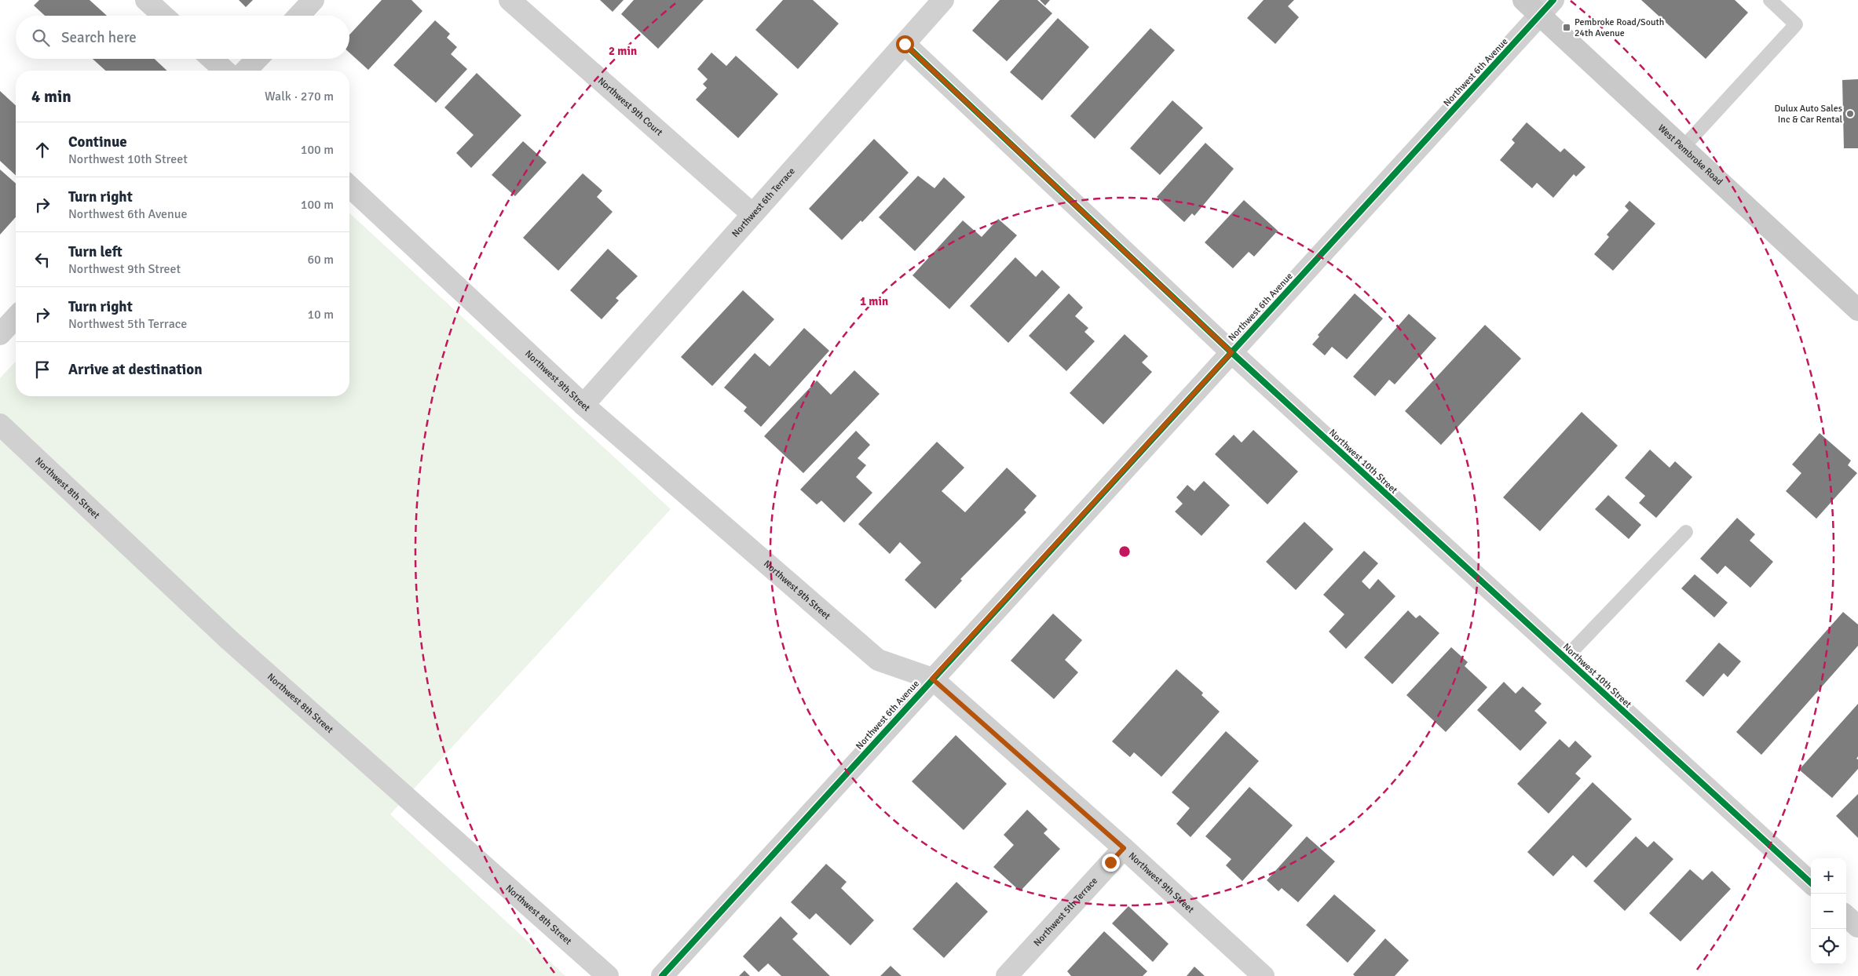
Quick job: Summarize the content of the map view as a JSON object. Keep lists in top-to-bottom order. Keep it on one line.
{"streets":{"main road":["West Pembroke Road"],"street":["Northwest 6th Avenue","Northwest 9th Court","Northwest 6th Terrace","Northwest 9th Street","Northwest 10th Street","Northwest 8th Street","Northwest 5th Terrace"]},"crossings":[["Northwest 6th Avenue","West Pembroke Road"],["Northwest 6th Avenue","Northwest 9th Street"],["Northwest 6th Avenue","Northwest 10th Street"],["Northwest 9th Court","Northwest 6th Terrace"],["Northwest 6th Terrace","Northwest 9th Street"],["Northwest 6th Terrace","Northwest 10th Street"],["Northwest 9th Street","Northwest 5th Terrace"]],"places":{"transit":["Pembroke Road/South 24th Avenue"],"other":["Dulux Auto Sales Inc & Car Rental"]},"page":{"search":"Search here","heading":["4 min","Walk · 270 m"],"list":[["Continue","Northwest 10th Street","100 m"],["Turn right","Northwest 6th Avenue","100 m"],["Turn left","Northwest 9th Street","60 m"],["Turn right","Northwest 5th Terrace","10 m"],"Arrive at destination"],"map_buttons":["+","−"]},"rings":["2 min","1 min"]}
